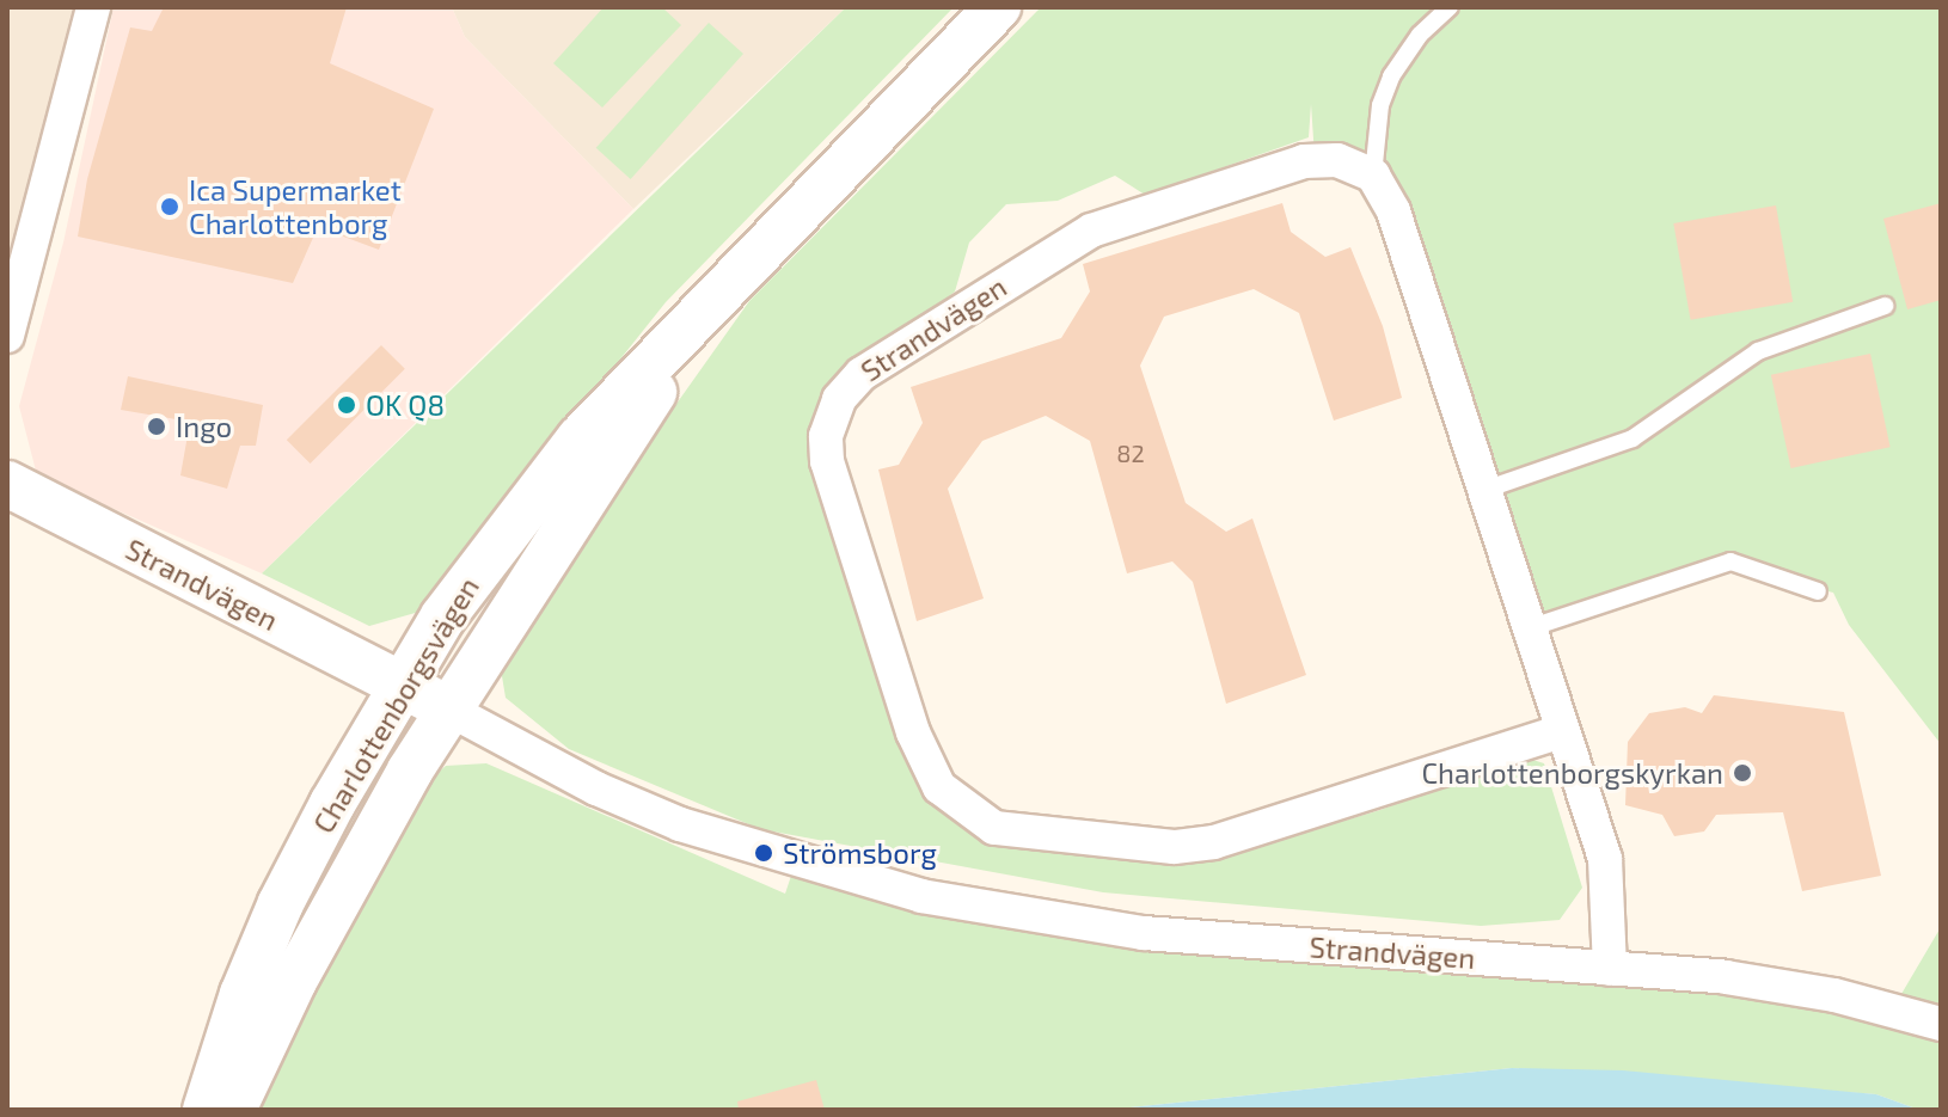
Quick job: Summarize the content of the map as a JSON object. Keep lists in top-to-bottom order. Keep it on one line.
{"streets":{"main road":["Strandvägen","Charlottenborgsvägen"]},"crossings":[["Strandvägen","Charlottenborgsvägen"]],"places":["Ica Supermarket Charlottenborg","OK Q8","Ingo","Charlottenborgskyrkan","Strömsborg"],"house_numbers":["82"]}
